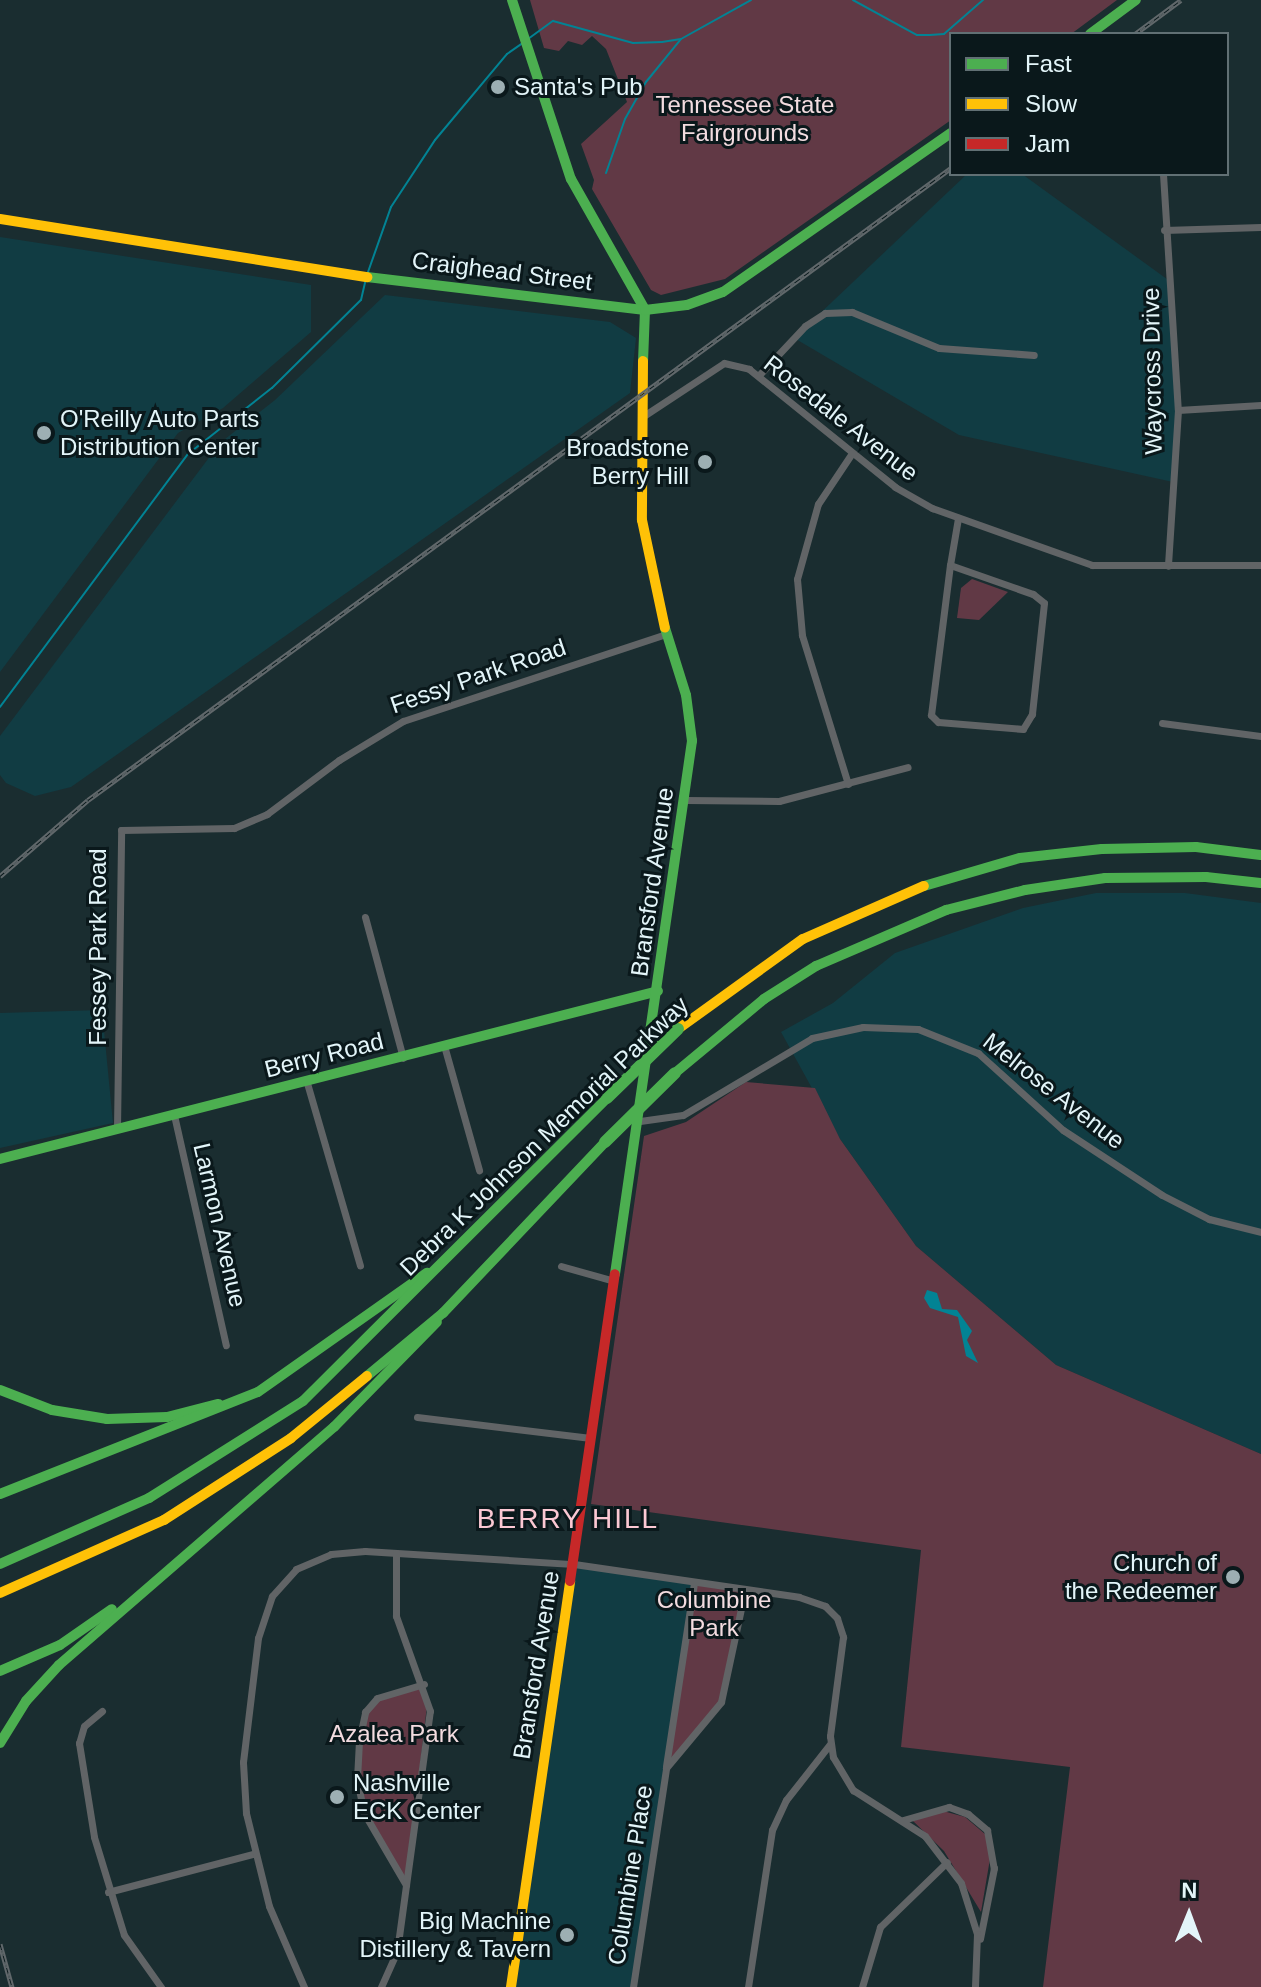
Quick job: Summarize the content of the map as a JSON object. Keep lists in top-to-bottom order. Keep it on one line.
{"streets":{"main road":["Craighead Street","Bransford Avenue","Berry Road","Debra K Johnson Memorial Parkway"],"street":["Waycross Drive","Rosedale Avenue","Fessy Park Road","Fessey Park Road","Melrose Avenue","Larmon Avenue","Columbine Place"]},"crossings":[["Craighead Street","Bransford Avenue"],["Waycross Drive","Rosedale Avenue"],["Rosedale Avenue","Bransford Avenue"],["Fessy Park Road","Bransford Avenue"],["Fessy Park Road","Fessey Park Road"],["Bransford Avenue","Berry Road"],["Bransford Avenue","Melrose Avenue"],["Fessey Park Road","Berry Road"],["Berry Road","Larmon Avenue"]],"districts":["BERRY HILL"],"parks":["Tennessee State Fairgrounds","Columbine Park","Azalea Park"],"places":["Santa's Pub","O'Reilly Auto Parts Distribution Center","Broadstone Berry Hill","Church of the Redeemer","Nashville ECK Center","Big Machine Distillery & Tavern"],"legend":["Fast","Slow","Jam"],"north":"top"}
